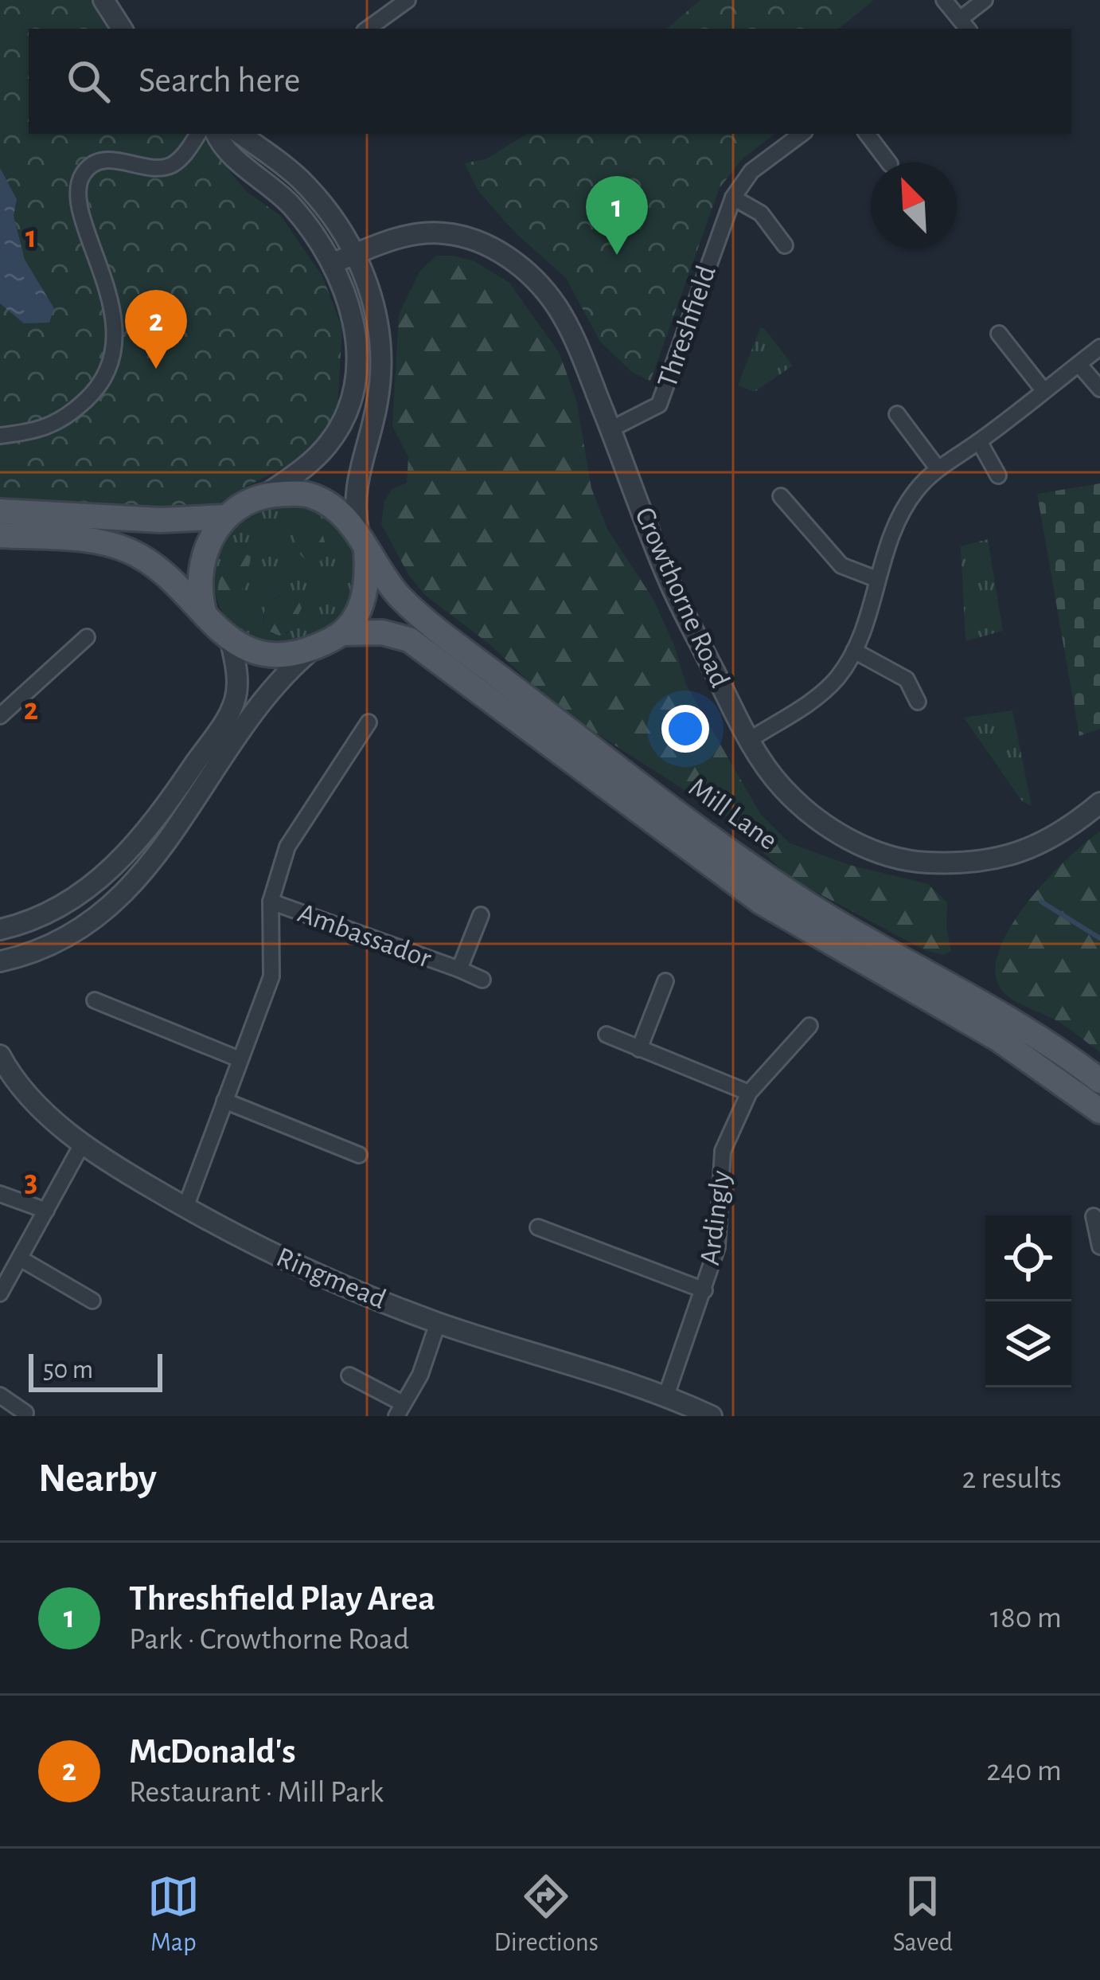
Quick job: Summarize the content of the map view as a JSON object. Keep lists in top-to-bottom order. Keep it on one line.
{"streets":{"main road":["Mill Lane"],"street":["Threshfield","Crowthorne Road","Ambassador","Ardingly","Ringmead"]},"crossings":[["Threshfield","Crowthorne Road"],["Ambassador","Ringmead"],["Ardingly","Ringmead"]],"scale_bar":"50 m","north":"top left","page":{"search":"Search here","pins":["1","2"],"scale":"50 m","heading":["Nearby","2 results"],"list":[{"mark":"1","name":"Threshfield Play Area","note":"Park · Crowthorne Road","value":"180 m"},{"mark":"2","name":"McDonald's","note":"Restaurant · Mill Park","value":"240 m"}],"nav":["Map","Directions","Saved"]},"grid":{"rows":["1","2","3"]}}
